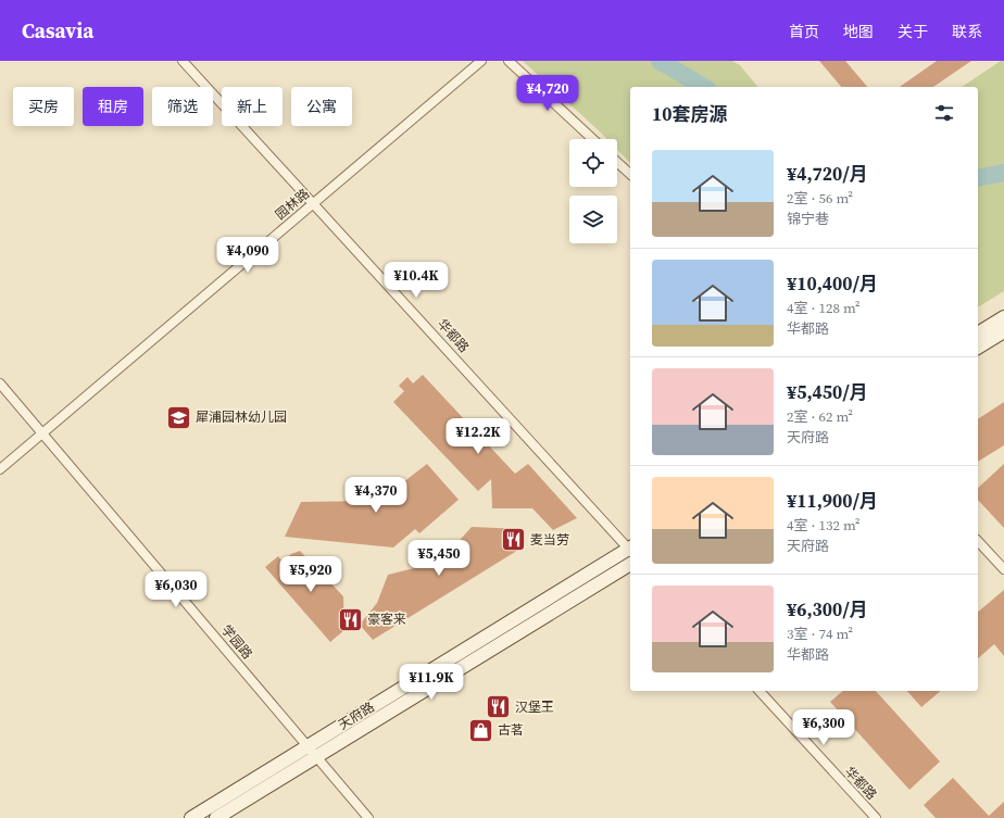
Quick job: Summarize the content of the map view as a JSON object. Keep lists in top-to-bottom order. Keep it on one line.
{"streets":{"street":["园林路","华都路","学园路","天府路"]},"crossings":[["园林路","华都路"],["园林路","学园路"],["学园路","天府路"]],"places":{"school or university":["犀浦园林幼儿园"],"restaurant":["麦当劳","豪客来","汉堡王"],"shop":["古茗"]},"page":{"header":"Casavia","nav":["首页","地图","关于","联系"],"price":["¥4,720","¥4,090","¥10.4K","¥12.2K","¥4,370","¥5,450","¥5,920","¥6,030","¥11.9K","¥6,300"],"chip":["买房","租房","筛选","新上","公寓"],"heading":"10套房源","list":[{"name":"¥4,720/月","note":"2室 · 56 m² · 锦宁巷"},{"name":"¥10,400/月","note":"4室 · 128 m² · 华都路"},{"name":"¥5,450/月","note":"2室 · 62 m² · 天府路"},{"name":"¥11,900/月","note":"4室 · 132 m² · 天府路"},{"name":"¥6,300/月","note":"3室 · 74 m² · 华都路"}]}}
